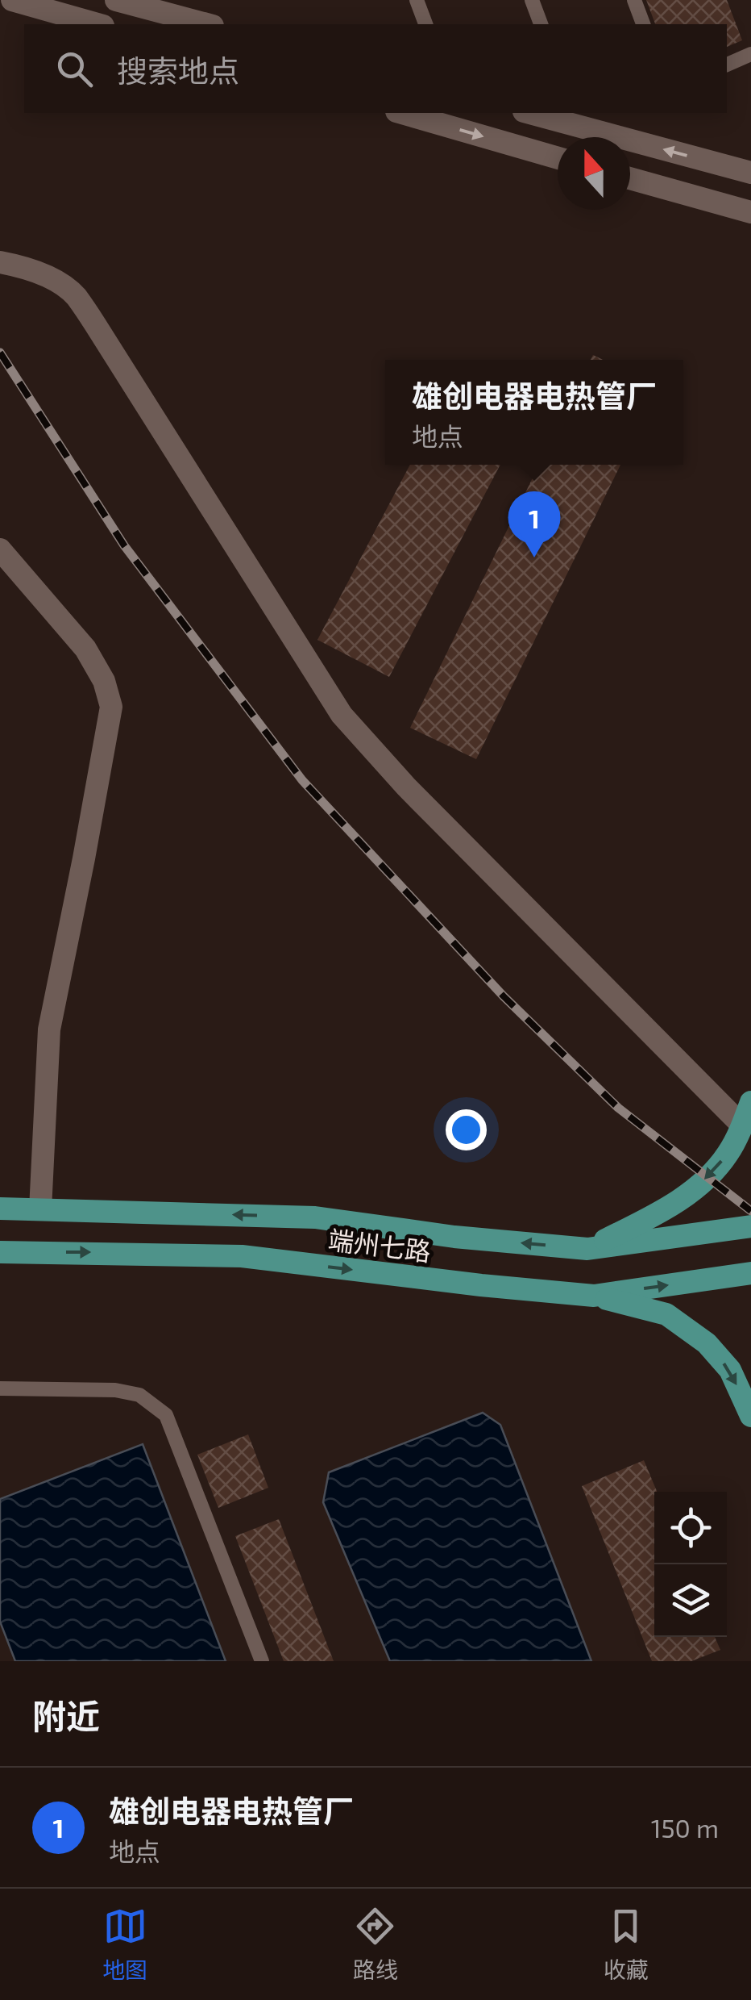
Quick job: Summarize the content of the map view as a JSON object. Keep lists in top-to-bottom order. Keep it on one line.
{"streets":{"main road":["端州七路"]},"north":"top","page":{"search":"搜索地点","popup":["雄创电器电热管厂","地点"],"pins":"1","heading":"附近","list":[{"mark":"1","name":"雄创电器电热管厂","note":"地点","value":"150 m"}],"nav":["地图","路线","收藏"]}}
